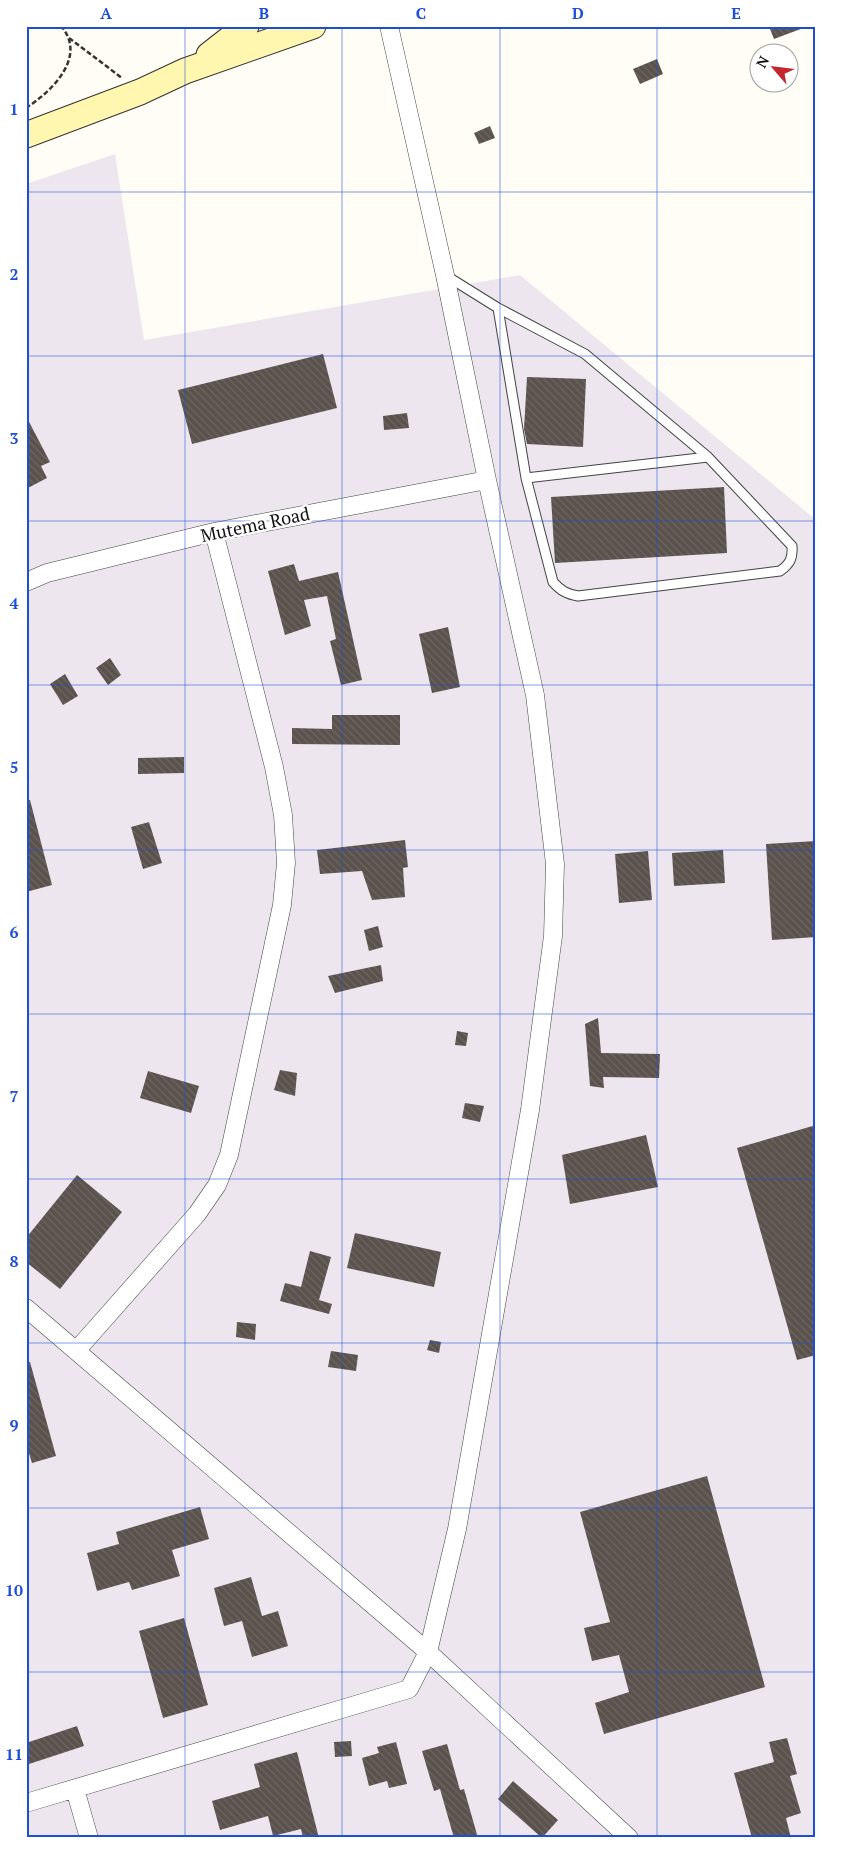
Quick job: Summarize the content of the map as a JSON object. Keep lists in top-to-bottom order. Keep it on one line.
{"streets":{"street":["Mutema Road"]},"north":"top left","grid":{"columns":["A","B","C","D","E"],"rows":["1","2","3","4","5","6","7","8","9","10","11"]}}
